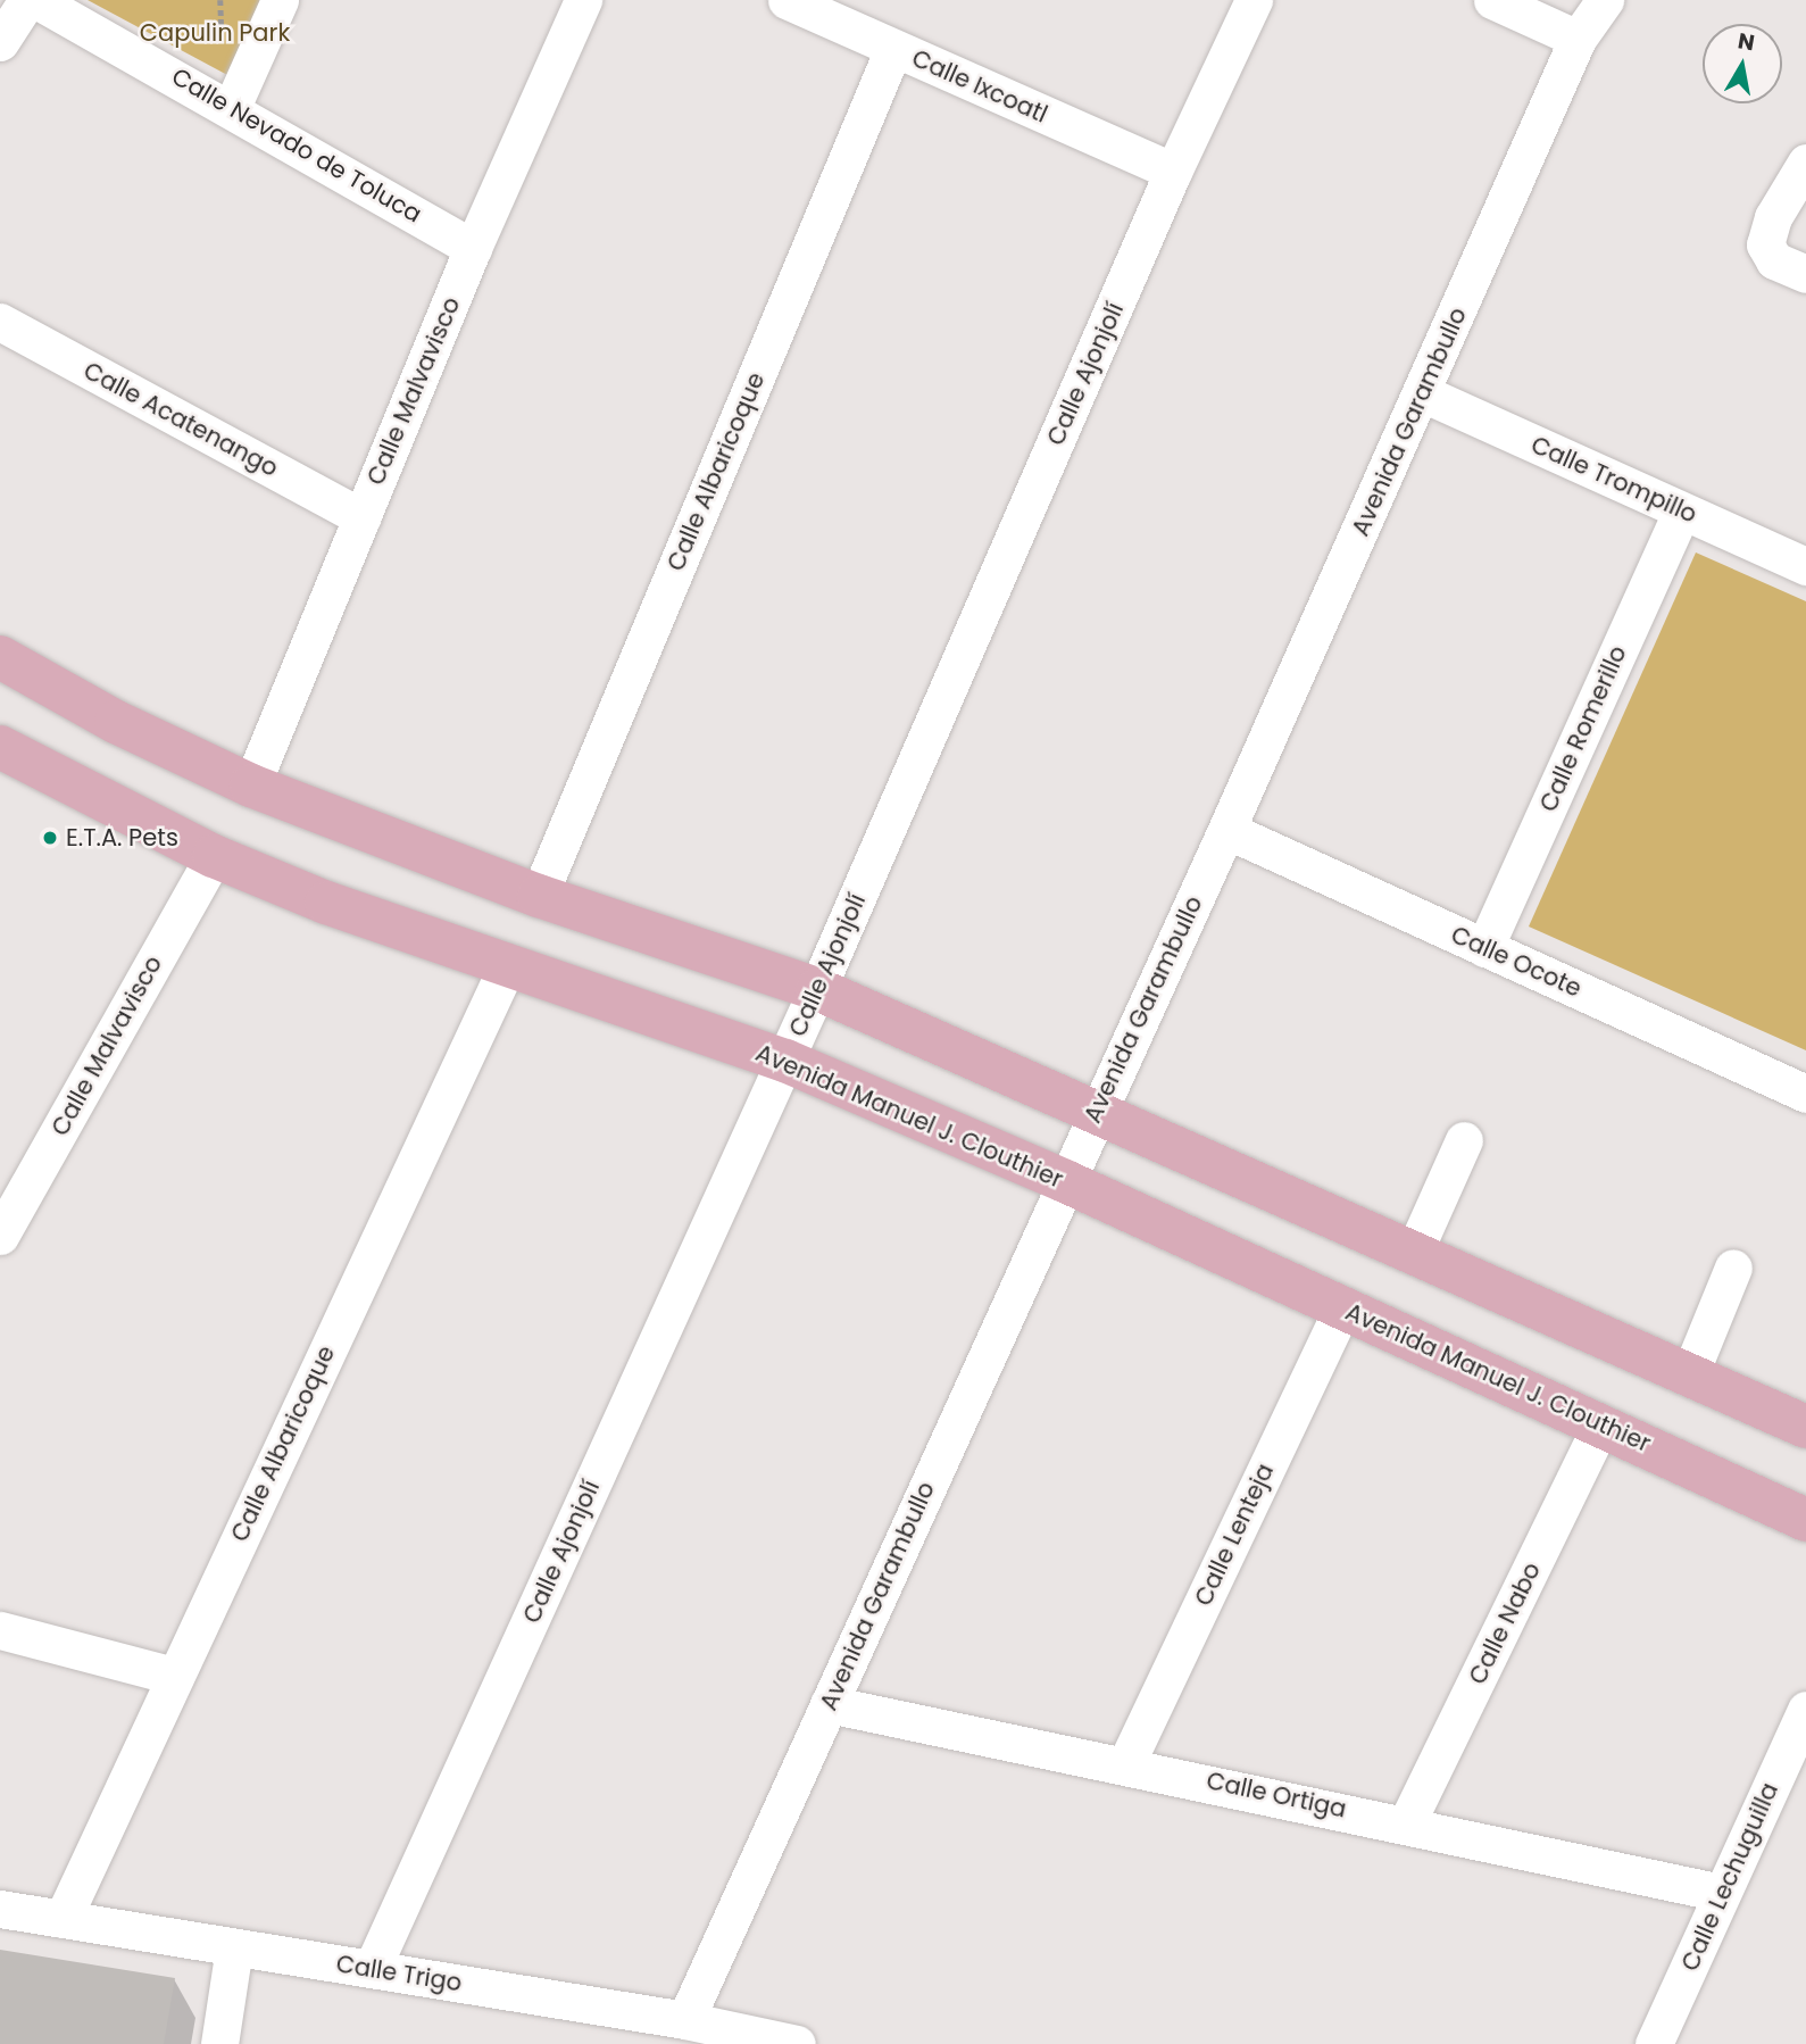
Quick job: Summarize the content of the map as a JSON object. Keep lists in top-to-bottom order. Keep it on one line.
{"streets":{"main road":["Avenida Manuel J. Clouthier"],"street":["Calle Ixcoatl","Calle Nevado de Toluca","Calle Ajonjolí","Calle Malvavisco","Calle Acatenango","Avenida Garambullo","Calle Albaricoque","Calle Trompillo","Calle Romerillo","Calle Ocote","Calle Lenteja","Calle Nabo","Calle Ortiga","Calle Lechuguilla","Calle Trigo"]},"crossings":[["Calle Ixcoatl","Calle Ajonjolí"],["Calle Ixcoatl","Calle Albaricoque"],["Calle Nevado de Toluca","Calle Malvavisco"],["Calle Ajonjolí","Avenida Manuel J. Clouthier"],["Calle Ajonjolí","Calle Trigo"],["Calle Malvavisco","Calle Acatenango"],["Calle Malvavisco","Avenida Manuel J. Clouthier"],["Avenida Garambullo","Calle Trompillo"],["Avenida Garambullo","Calle Ocote"],["Avenida Garambullo","Avenida Manuel J. Clouthier"],["Avenida Garambullo","Calle Ortiga"],["Avenida Garambullo","Calle Trigo"],["Calle Albaricoque","Avenida Manuel J. Clouthier"],["Calle Albaricoque","Calle Trigo"],["Calle Trompillo","Calle Romerillo"],["Calle Romerillo","Calle Ocote"],["Avenida Manuel J. Clouthier","Calle Lenteja"],["Avenida Manuel J. Clouthier","Calle Nabo"],["Calle Lenteja","Calle Ortiga"],["Calle Nabo","Calle Ortiga"],["Calle Ortiga","Calle Lechuguilla"]],"parks":["Capulin Park"],"places":["E.T.A. Pets"],"north":"top"}
